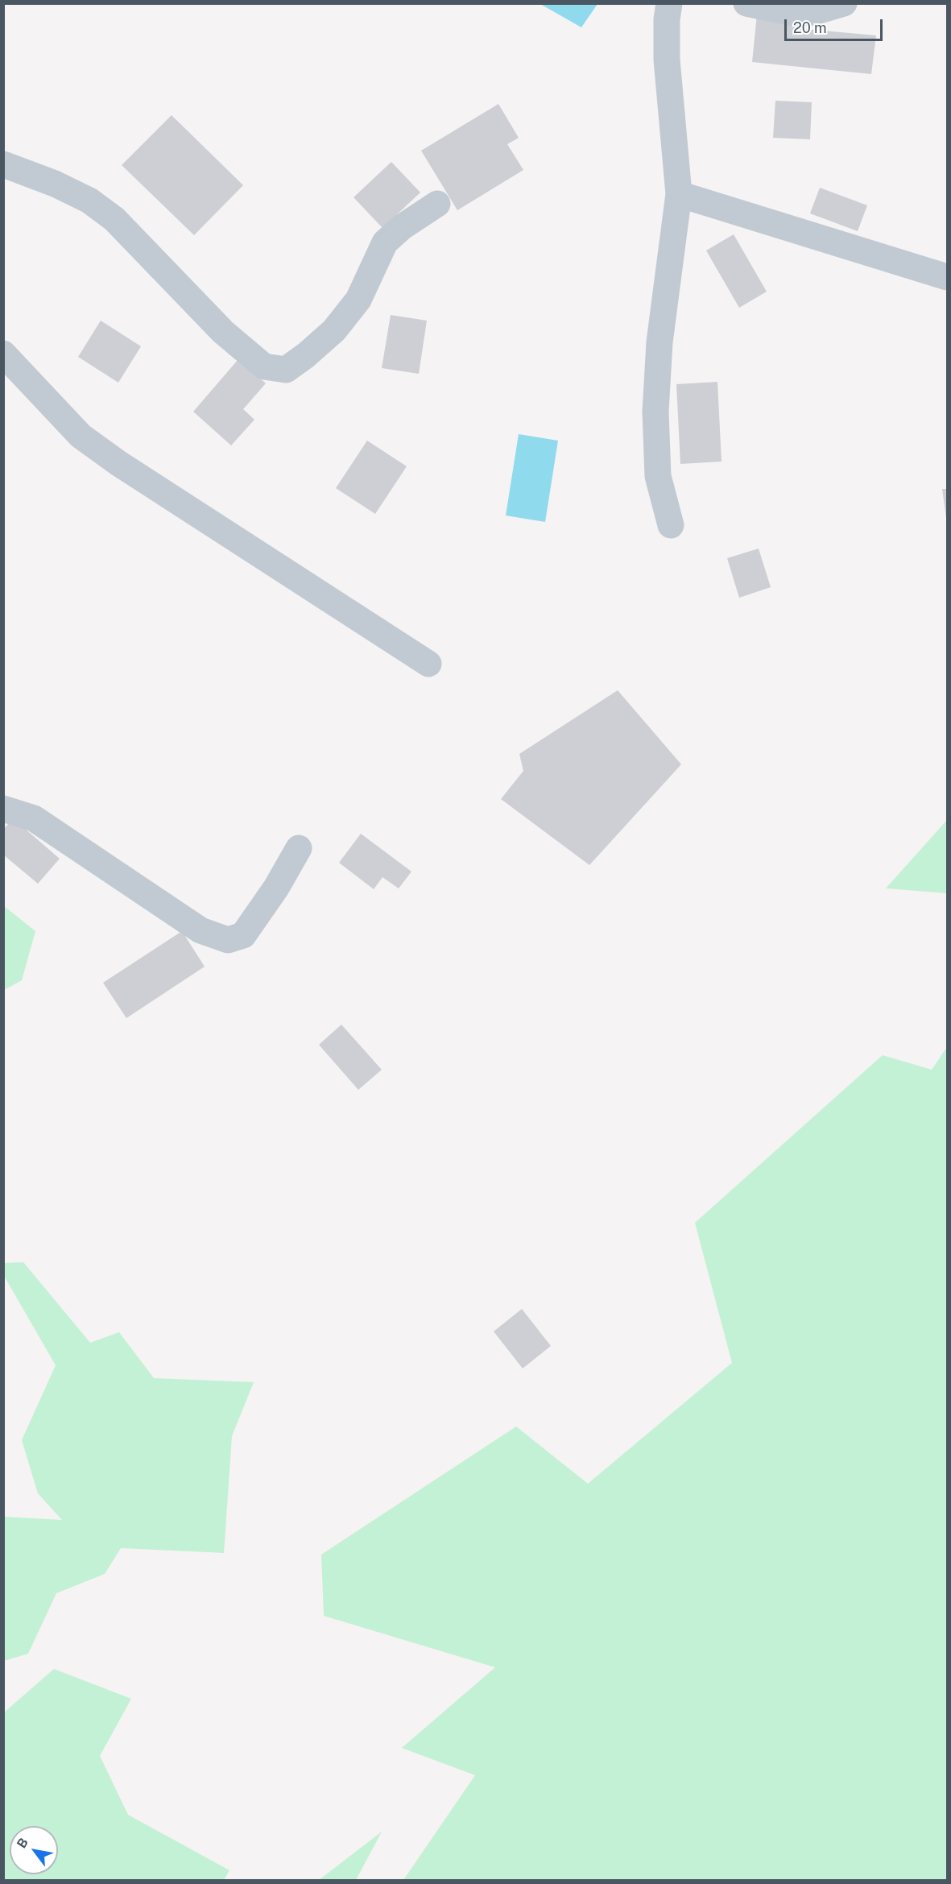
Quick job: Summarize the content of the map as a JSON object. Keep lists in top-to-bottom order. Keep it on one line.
{"scale_bar":"20 m","north":"top left"}
